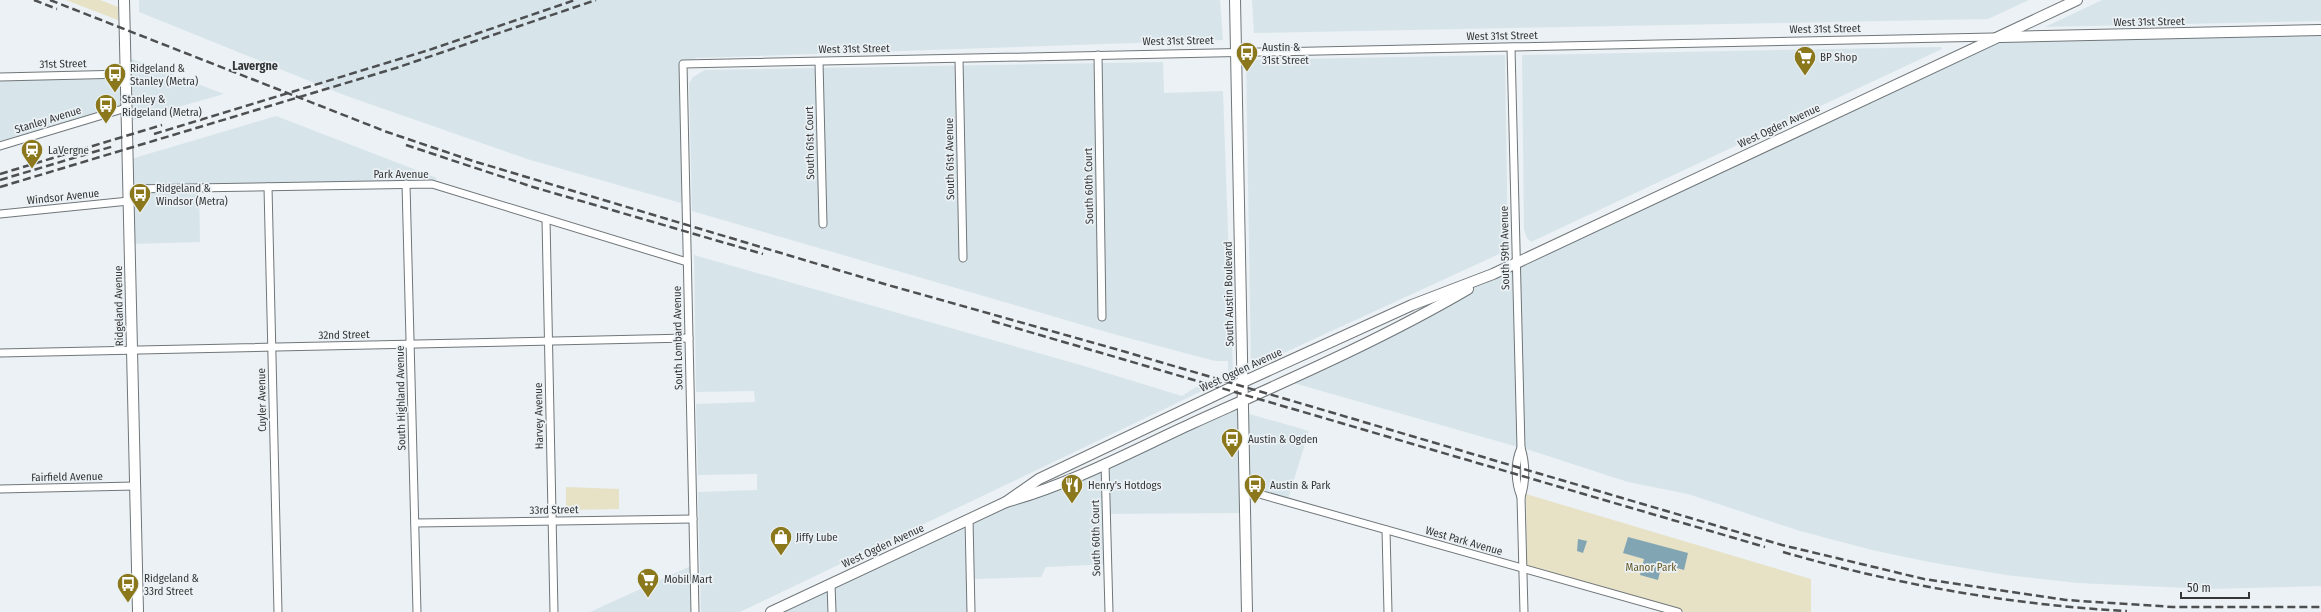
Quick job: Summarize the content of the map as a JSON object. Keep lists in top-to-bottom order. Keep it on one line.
{"streets":{"main road":["West 31st Street","West Ogden Avenue","South Austin Boulevard","Ridgeland Avenue"],"street":["31st Street","Stanley Avenue","South 61st Court","South 61st Avenue","Park Avenue","South 60th Court","Windsor Avenue","South 59th Avenue","32nd Street","South Lombard Avenue","South Highland Avenue","Cuyler Avenue","Harvey Avenue","Fairfield Avenue","33rd Street","West Park Avenue"]},"crossings":[["West 31st Street","West Ogden Avenue"],["West 31st Street","South 61st Court"],["West 31st Street","South 61st Avenue"],["West 31st Street","South 60th Court"],["West 31st Street","South 59th Avenue"],["West 31st Street","South Austin Boulevard"],["West 31st Street","South Lombard Avenue"],["31st Street","Ridgeland Avenue"],["Stanley Avenue","Ridgeland Avenue"],["West Ogden Avenue","South 60th Court"],["West Ogden Avenue","South 59th Avenue"],["West Ogden Avenue","South Austin Boulevard"],["Park Avenue","Ridgeland Avenue"],["Park Avenue","South Lombard Avenue"],["Park Avenue","South Highland Avenue"],["Park Avenue","Cuyler Avenue"],["Park Avenue","Harvey Avenue"],["Windsor Avenue","Ridgeland Avenue"],["South 59th Avenue","West Park Avenue"],["South Austin Boulevard","West Park Avenue"],["Ridgeland Avenue","32nd Street"],["Ridgeland Avenue","Fairfield Avenue"],["32nd Street","South Lombard Avenue"],["32nd Street","South Highland Avenue"],["32nd Street","Cuyler Avenue"],["32nd Street","Harvey Avenue"],["South Lombard Avenue","33rd Street"],["South Highland Avenue","33rd Street"],["Harvey Avenue","33rd Street"]],"districts":["Lavergne"],"parks":["Manor Park"],"places":{"bus stop":["Austin & 31st Street","Ridgeland & Stanley (Metra)","Stanley & Ridgeland (Metra)","Ridgeland & Windsor (Metra)","Austin & Ogden","Austin & Park","Ridgeland & 33rd Street"],"supermarket":["BP Shop","Mobil Mart"],"station":["LaVergne"],"restaurant":["Henry's Hotdogs"],"shop":["Jiffy Lube"]},"scale_bar":"50 m"}
